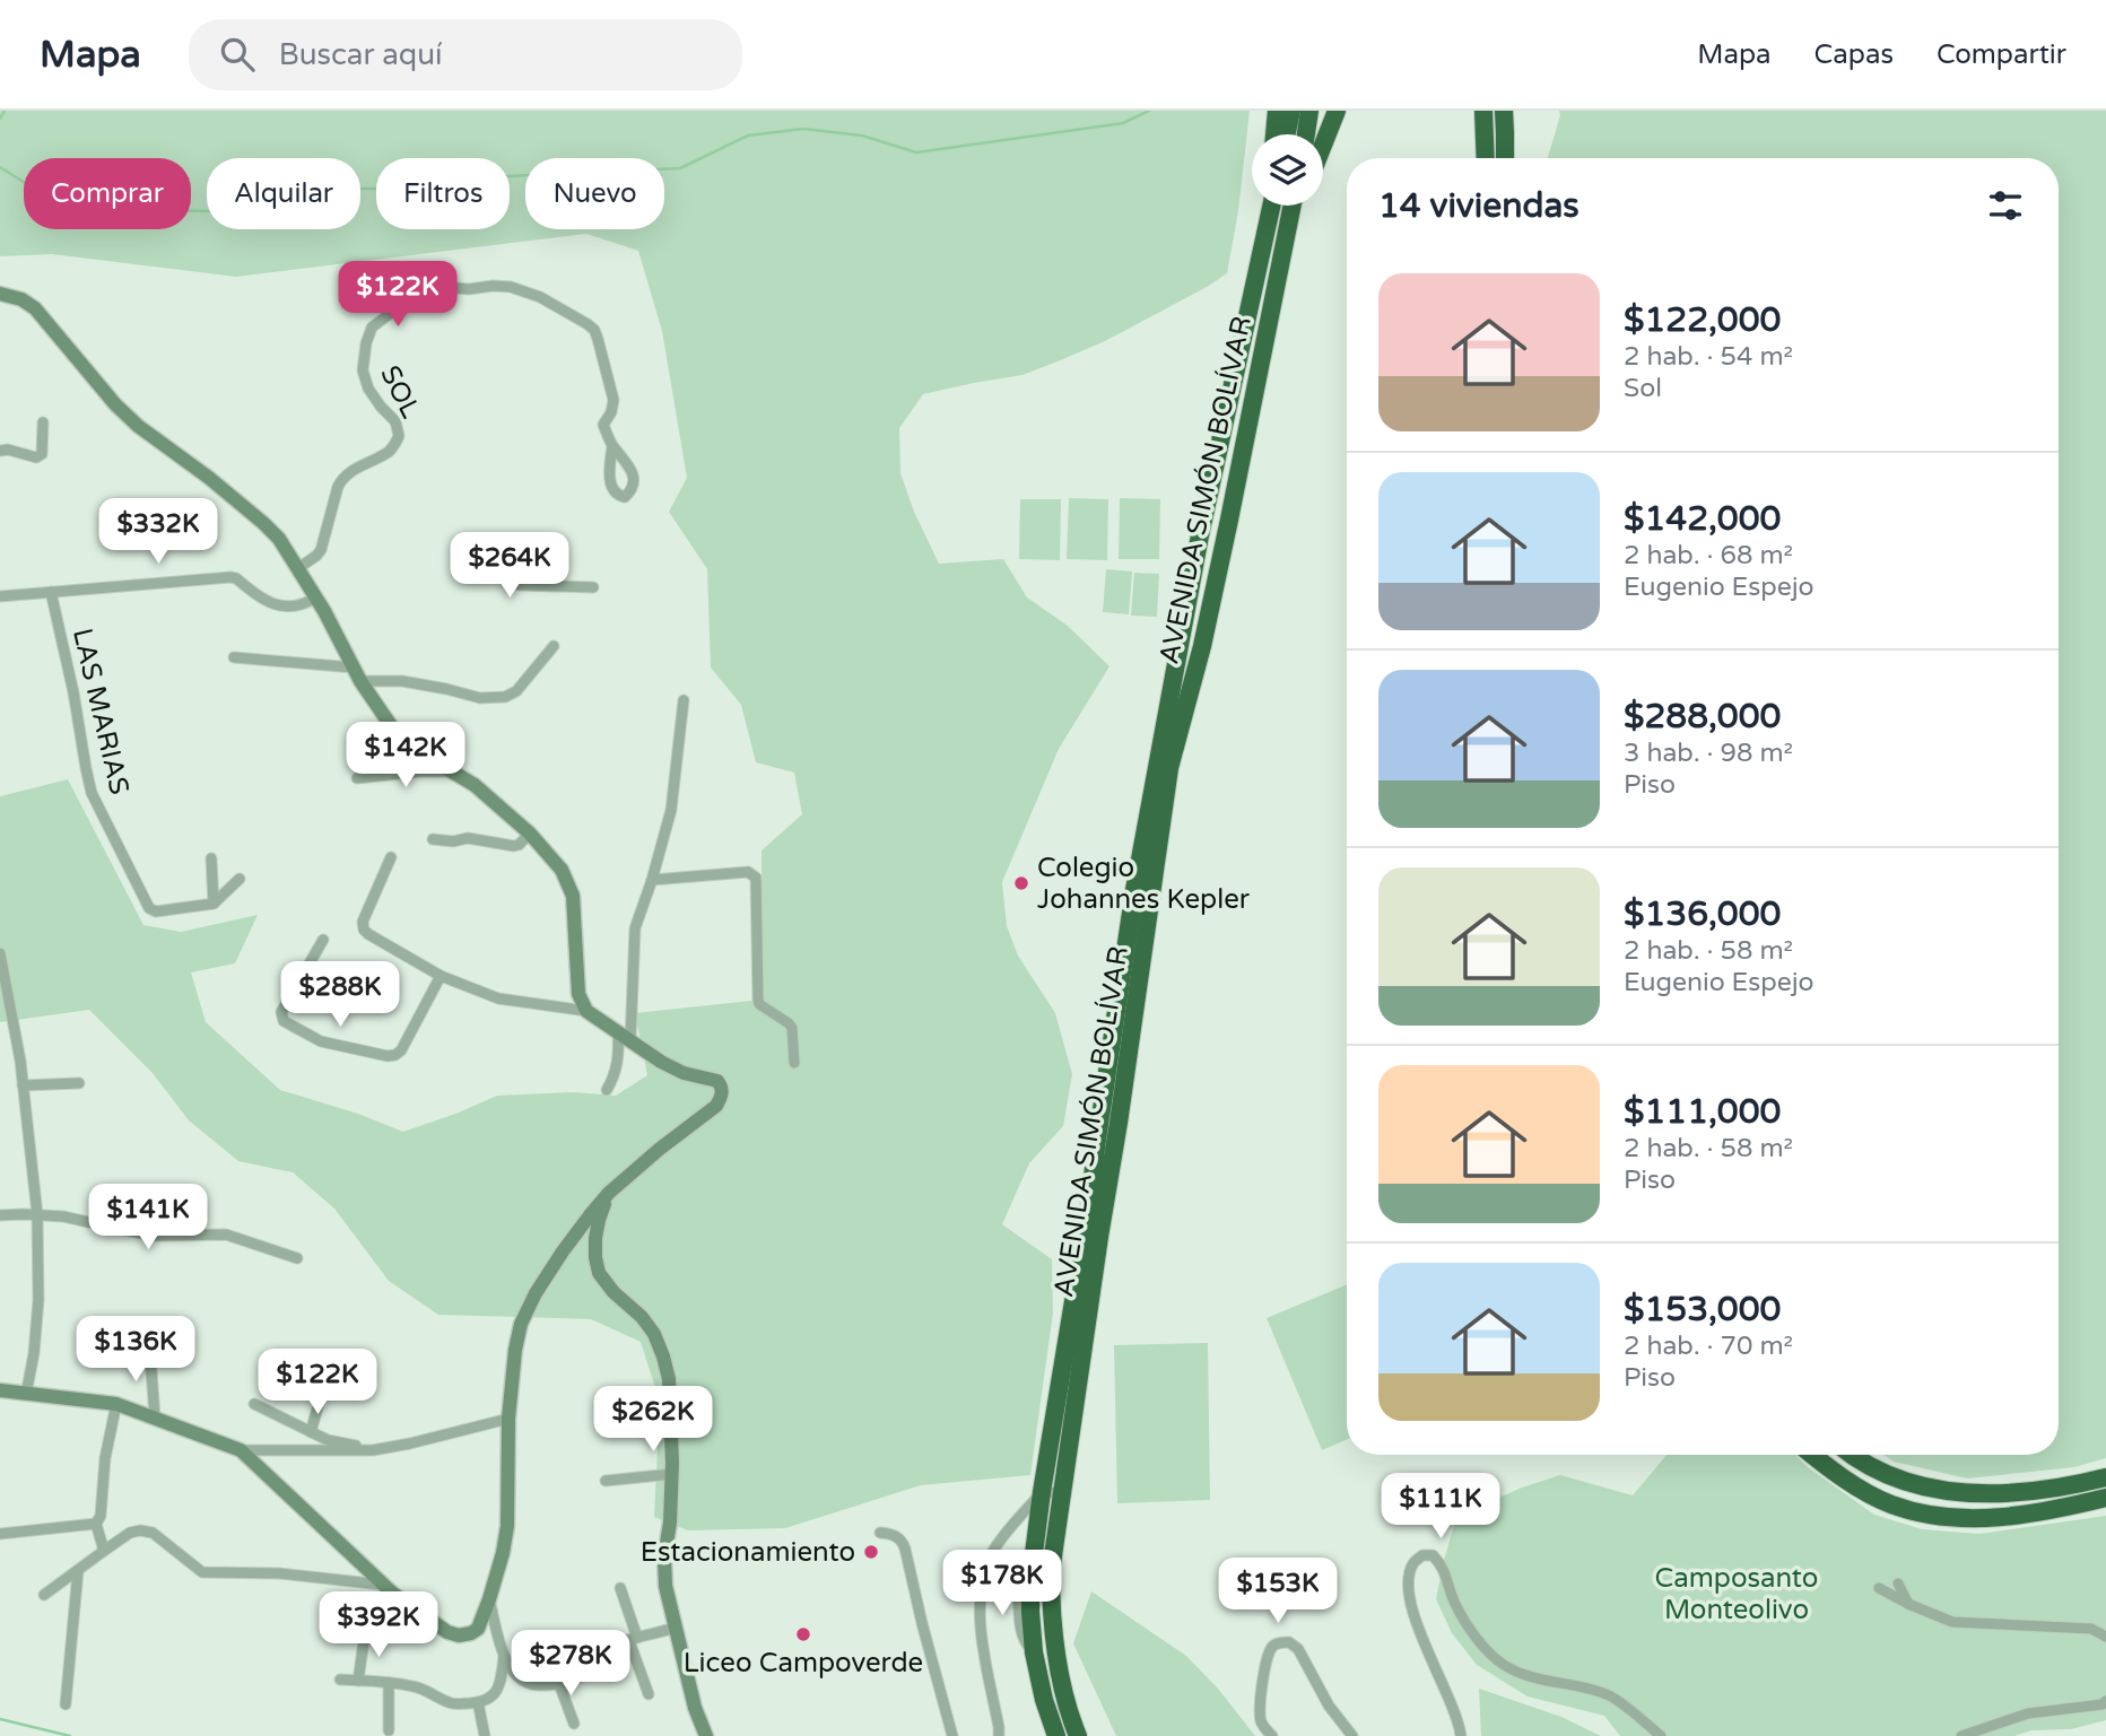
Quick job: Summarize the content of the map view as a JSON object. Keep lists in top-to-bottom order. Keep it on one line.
{"streets":{"highway":["AVENIDA SIMÓN BOLÍVAR"],"street":["SOL","LAS MARIAS"]},"parks":["Camposanto Monteolivo"],"places":["Colegio Johannes Kepler","Estacionamiento","Liceo Campoverde"],"page":{"header":"Mapa","search":"Buscar aquí","nav":["Mapa","Capas","Compartir"],"chip":["Comprar","Alquilar","Filtros","Nuevo"],"heading":"14 viviendas","list":[{"name":"$122,000","note":"2 hab. · 54 m² · Sol"},{"name":"$142,000","note":"2 hab. · 68 m² · Eugenio Espejo"},{"name":"$288,000","note":"3 hab. · 98 m² · Piso"},{"name":"$136,000","note":"2 hab. · 58 m² · Eugenio Espejo"},{"name":"$111,000","note":"2 hab. · 58 m² · Piso"},{"name":"$153,000","note":"2 hab. · 70 m² · Piso"}],"price":["$122K","$332K","$264K","$142K","$288K","$141K","$136K","$122K","$262K","$111K","$178K","$153K","$392K","$278K"]}}
